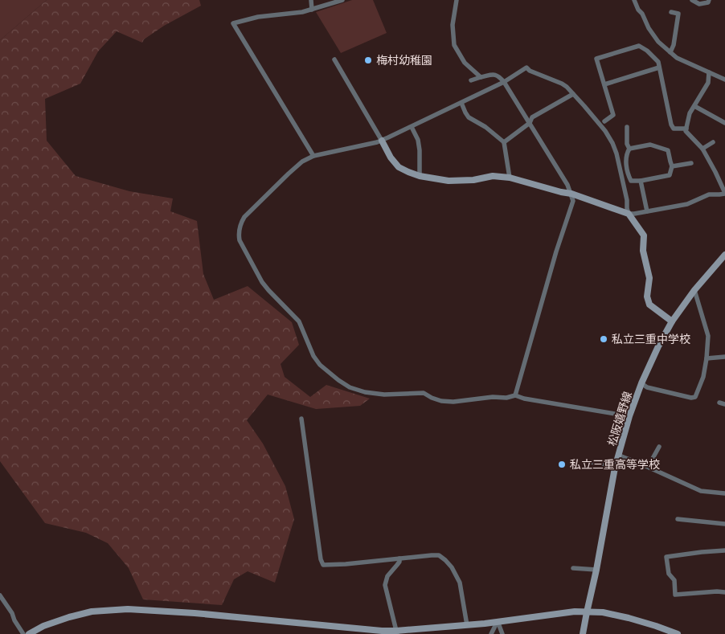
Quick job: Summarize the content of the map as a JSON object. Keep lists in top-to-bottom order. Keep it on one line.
{"streets":{"street":["松阪嬉野線"]},"places":["梅村幼稚園","私立三重中学校","私立三重高等学校"]}
